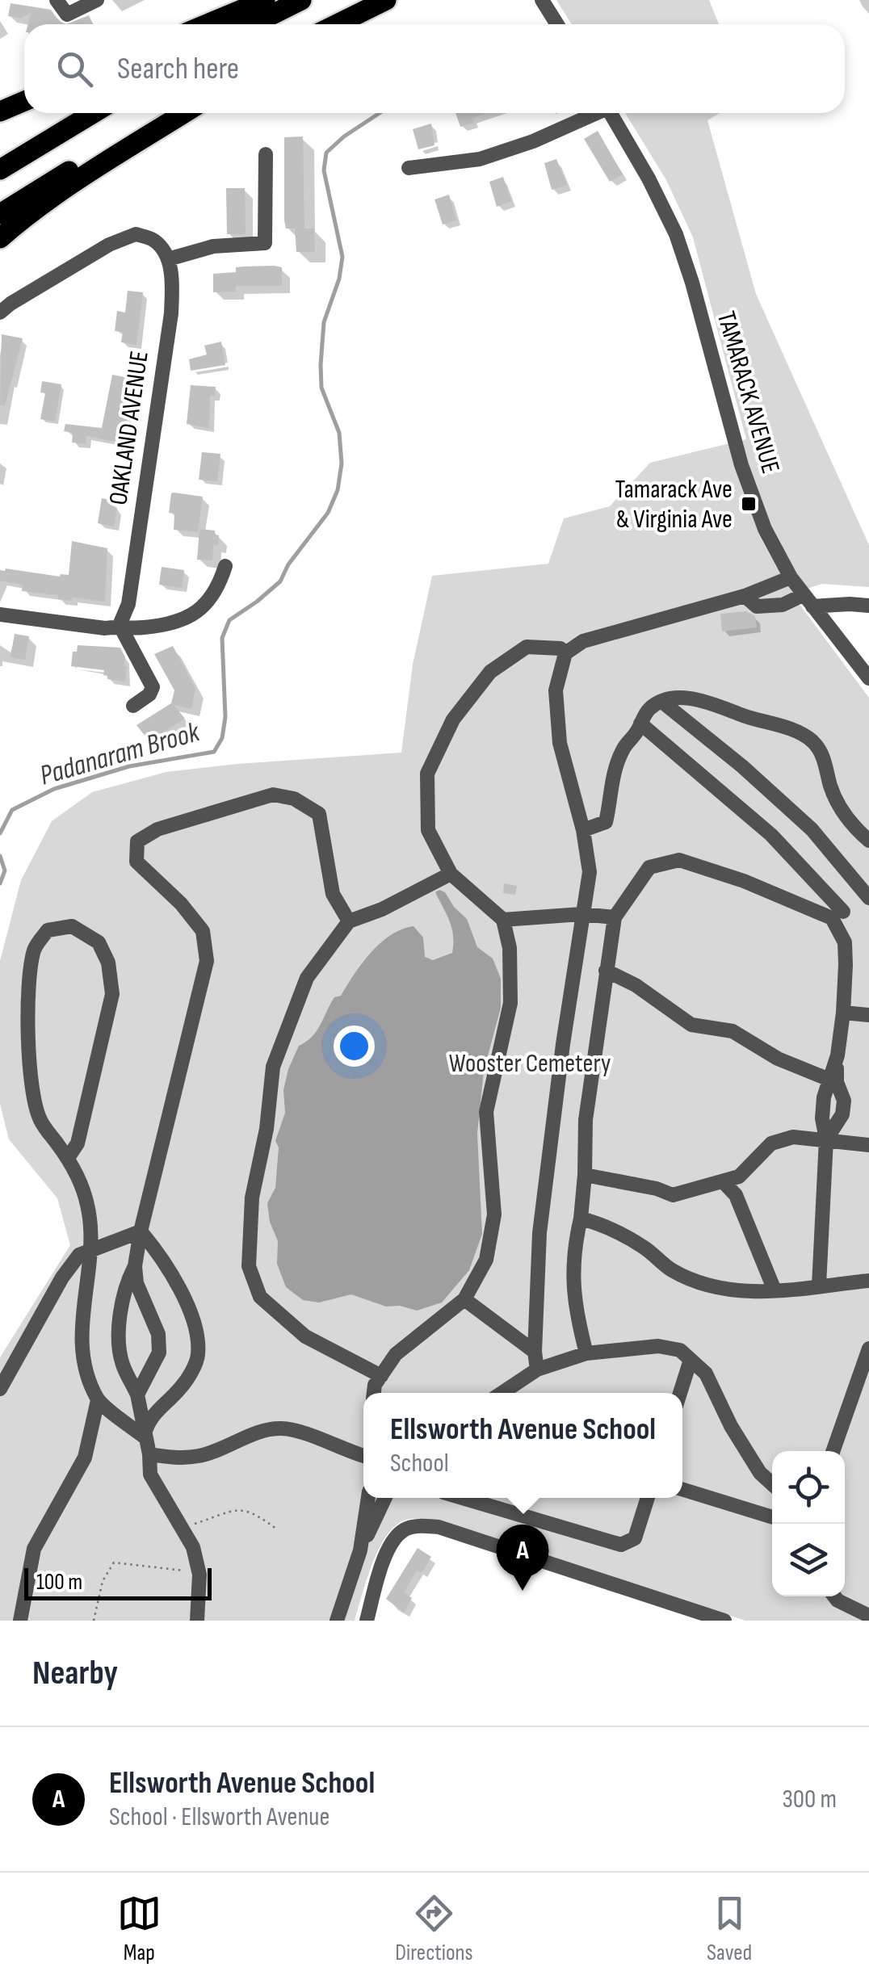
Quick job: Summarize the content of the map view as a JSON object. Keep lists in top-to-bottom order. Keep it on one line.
{"streets":{"street":["TAMARACK AVENUE","OAKLAND AVENUE"]},"water":["Padanaram Brook"],"parks":["Wooster Cemetery"],"places":{"transit":["Tamarack Ave & Virginia Ave"]},"scale_bar":"100 m","page":{"search":"Search here","popup":["Ellsworth Avenue School","School"],"pins":"A","scale":"100 m","heading":"Nearby","list":[{"mark":"A","name":"Ellsworth Avenue School","note":"School · Ellsworth Avenue","value":"300 m"}],"nav":["Map","Directions","Saved"]}}
